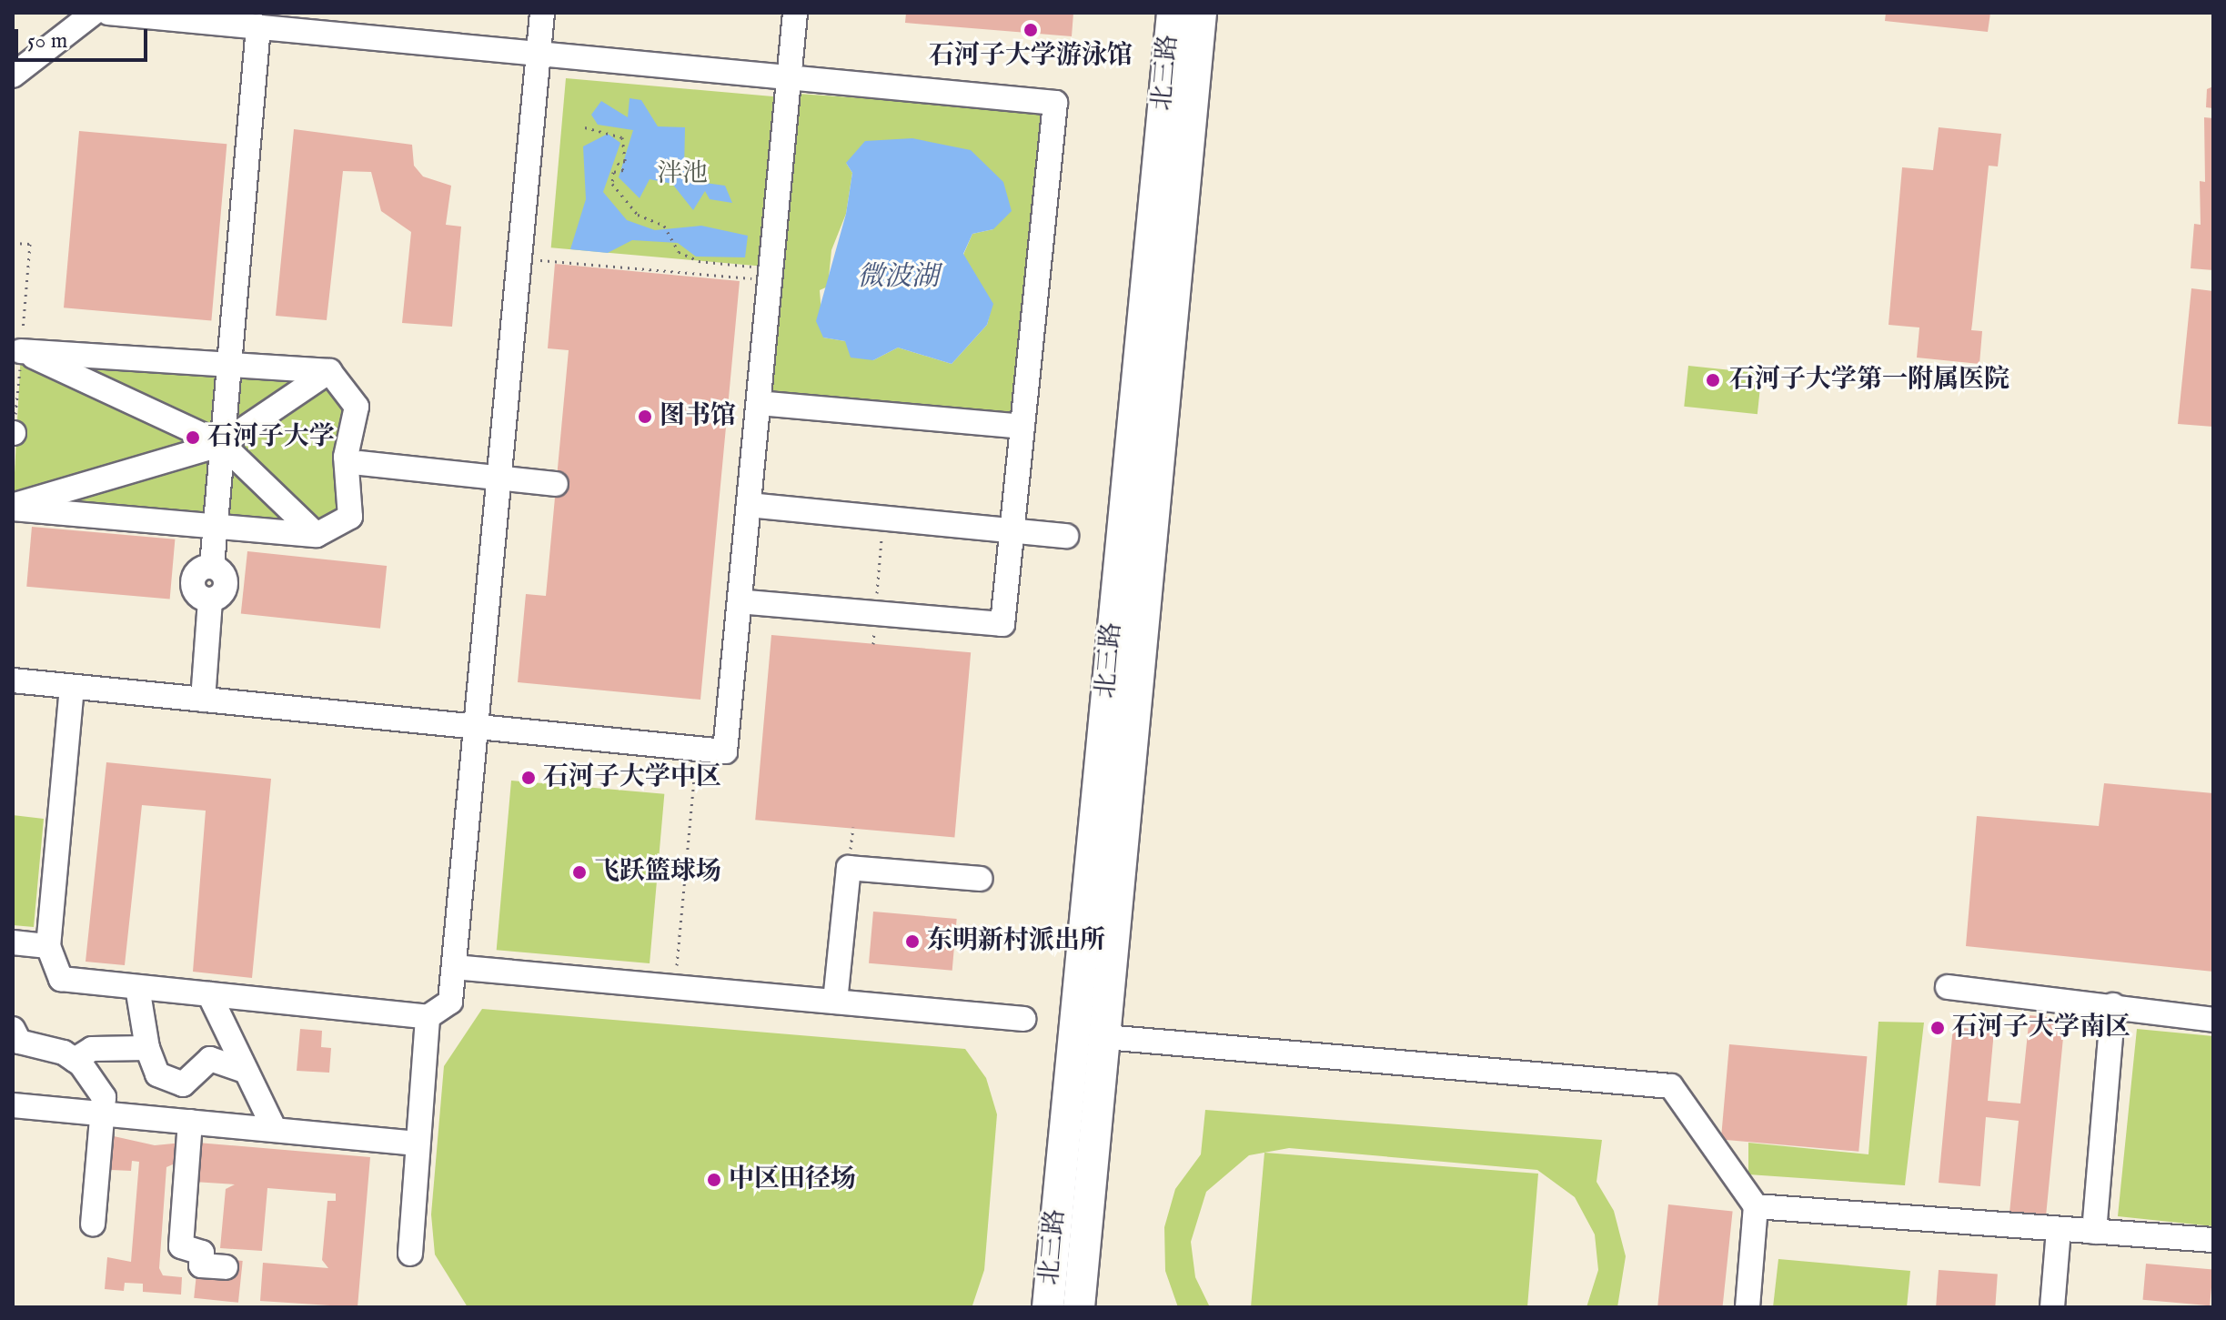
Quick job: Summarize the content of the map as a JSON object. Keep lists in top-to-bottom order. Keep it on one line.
{"streets":{"main road":["北三路"]},"water":["微波湖"],"parks":["泮池"],"places":["石河子大学游泳馆","石河子大学第一附属医院","图书馆","石河子大学","石河子大学中区","飞跃篮球场","东明新村派出所","石河子大学南区","中区田径场"],"scale_bar":"50 m"}
